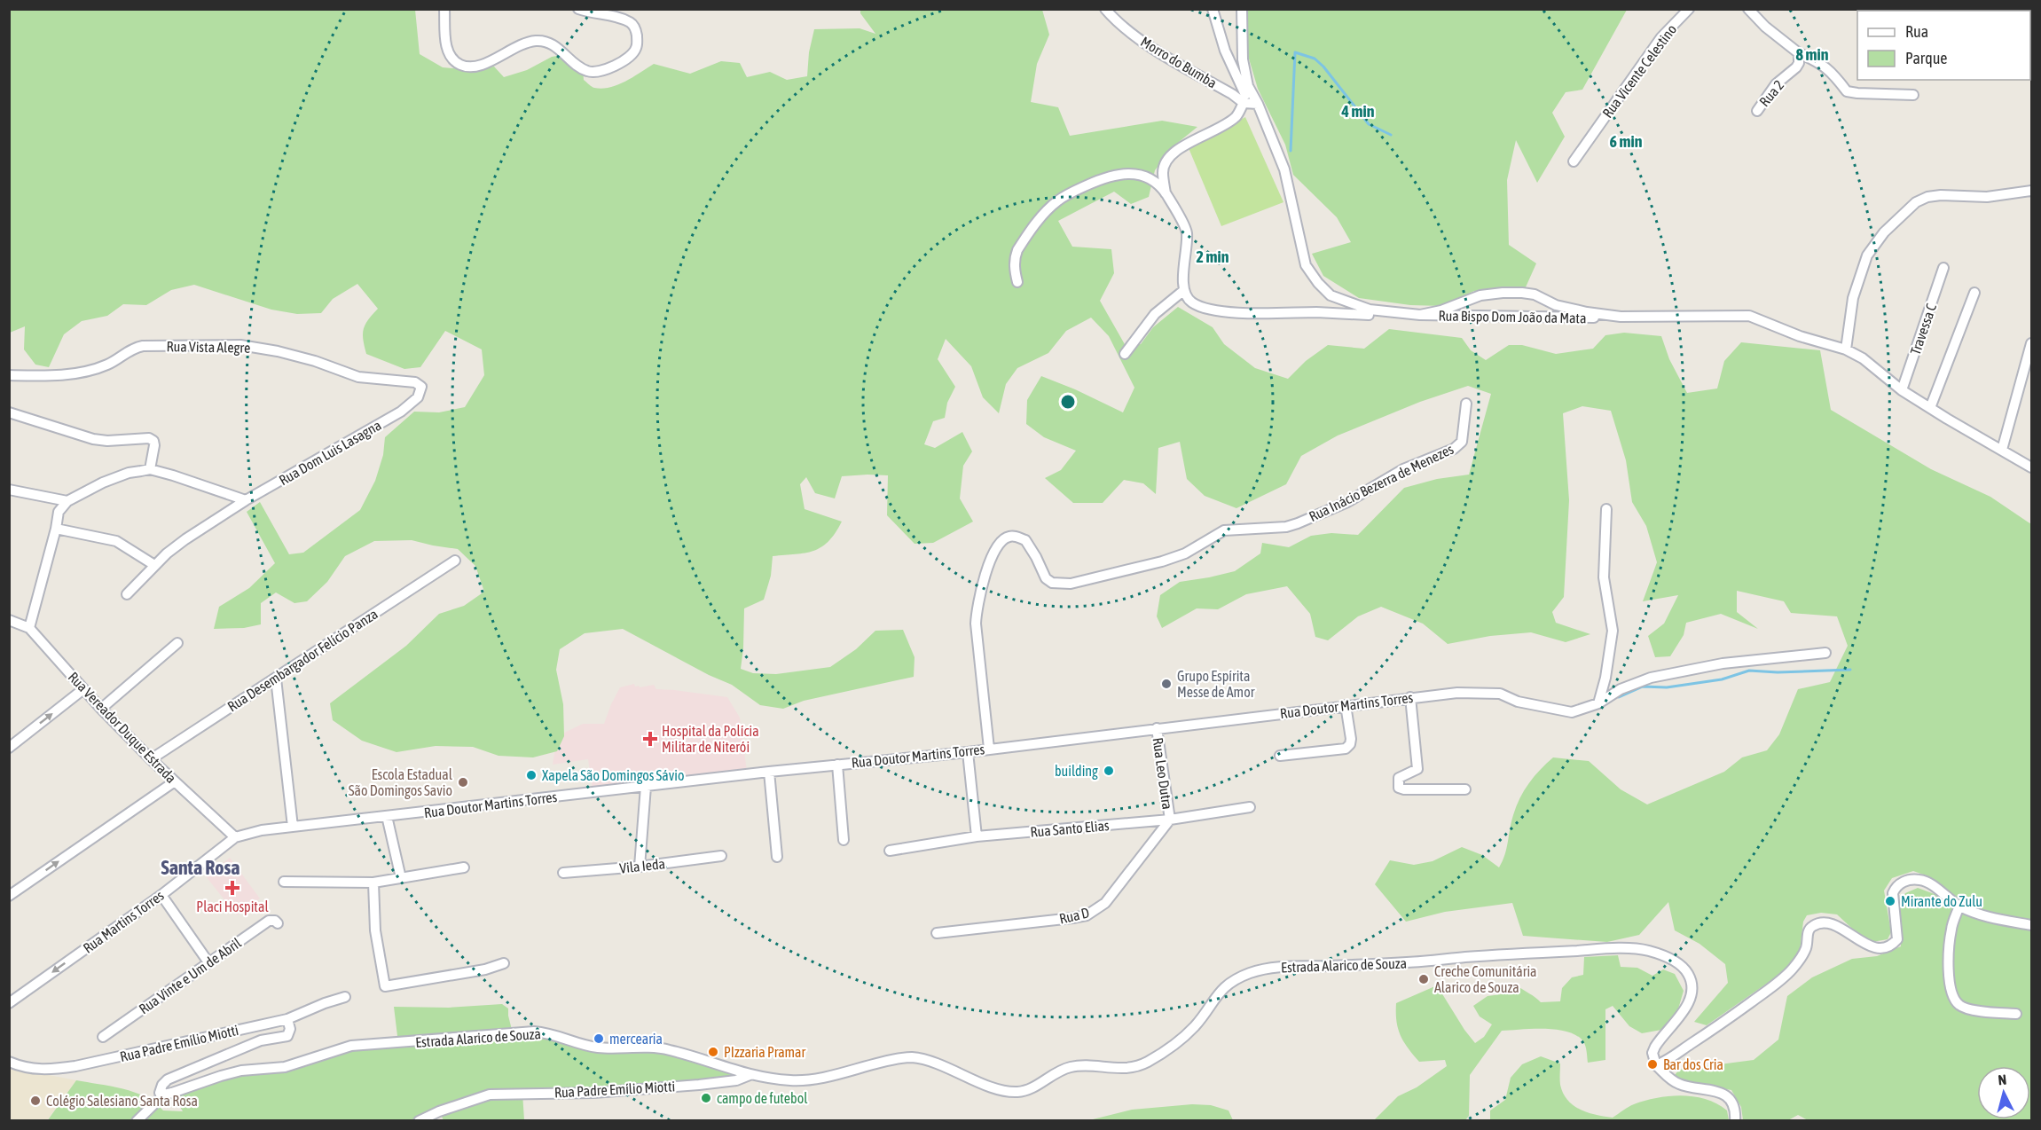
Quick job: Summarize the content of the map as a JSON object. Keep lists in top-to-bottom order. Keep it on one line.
{"streets":{"street":["Morro do Bumba","Rua Vicente Celestino","Rua 2","Rua Bispo Dom João da Mata","Travessa C","Rua Vista Alegre","Rua Dom Luis Lasagna","Rua Inácio Bezerra de Menezes","Rua Desembargador Felício Panza","Rua Doutor Martins Torres","Rua Vereador Duque Estrada","Rua Leo Dutra","Rua Santo Elias","Vila Ieda","Rua D","Rua Martins Torres","Estrada Alarico de Souza","Rua Vinte e Um de Abril","Rua Padre Emílio Miotti"]},"crossings":[["Rua Bispo Dom João da Mata","Travessa C"],["Rua Vista Alegre","Rua Dom Luis Lasagna"],["Rua Inácio Bezerra de Menezes","Rua Doutor Martins Torres"],["Rua Desembargador Felício Panza","Rua Vereador Duque Estrada"],["Rua Doutor Martins Torres","Rua Vereador Duque Estrada"],["Rua Doutor Martins Torres","Rua Leo Dutra"],["Rua Doutor Martins Torres","Rua Martins Torres"],["Rua Vereador Duque Estrada","Rua Martins Torres"],["Rua Leo Dutra","Rua Santo Elias"],["Rua Leo Dutra","Rua D"],["Rua Santo Elias","Rua D"],["Estrada Alarico de Souza","Rua Padre Emílio Miotti"]],"one_way":["Rua Martins Torres"],"districts":["Santa Rosa"],"places":{"other":["Grupo Espírita Messe de Amor","building","Xapela São Domingos Sávio","Escola Estadual São Domingos Savio","Mirante do Zulu","Creche Comunitária Alarico de Souza","mercearia","PIzzaria Pramar","Bar dos Cria","campo de futebol","Colégio Salesiano Santa Rosa"],"health":["Hospital da Polícia Militar de Niterói","Placi Hospital"]},"legend":["Rua","Parque"],"north":"top","rings":["8 min","4 min","6 min","2 min"]}
